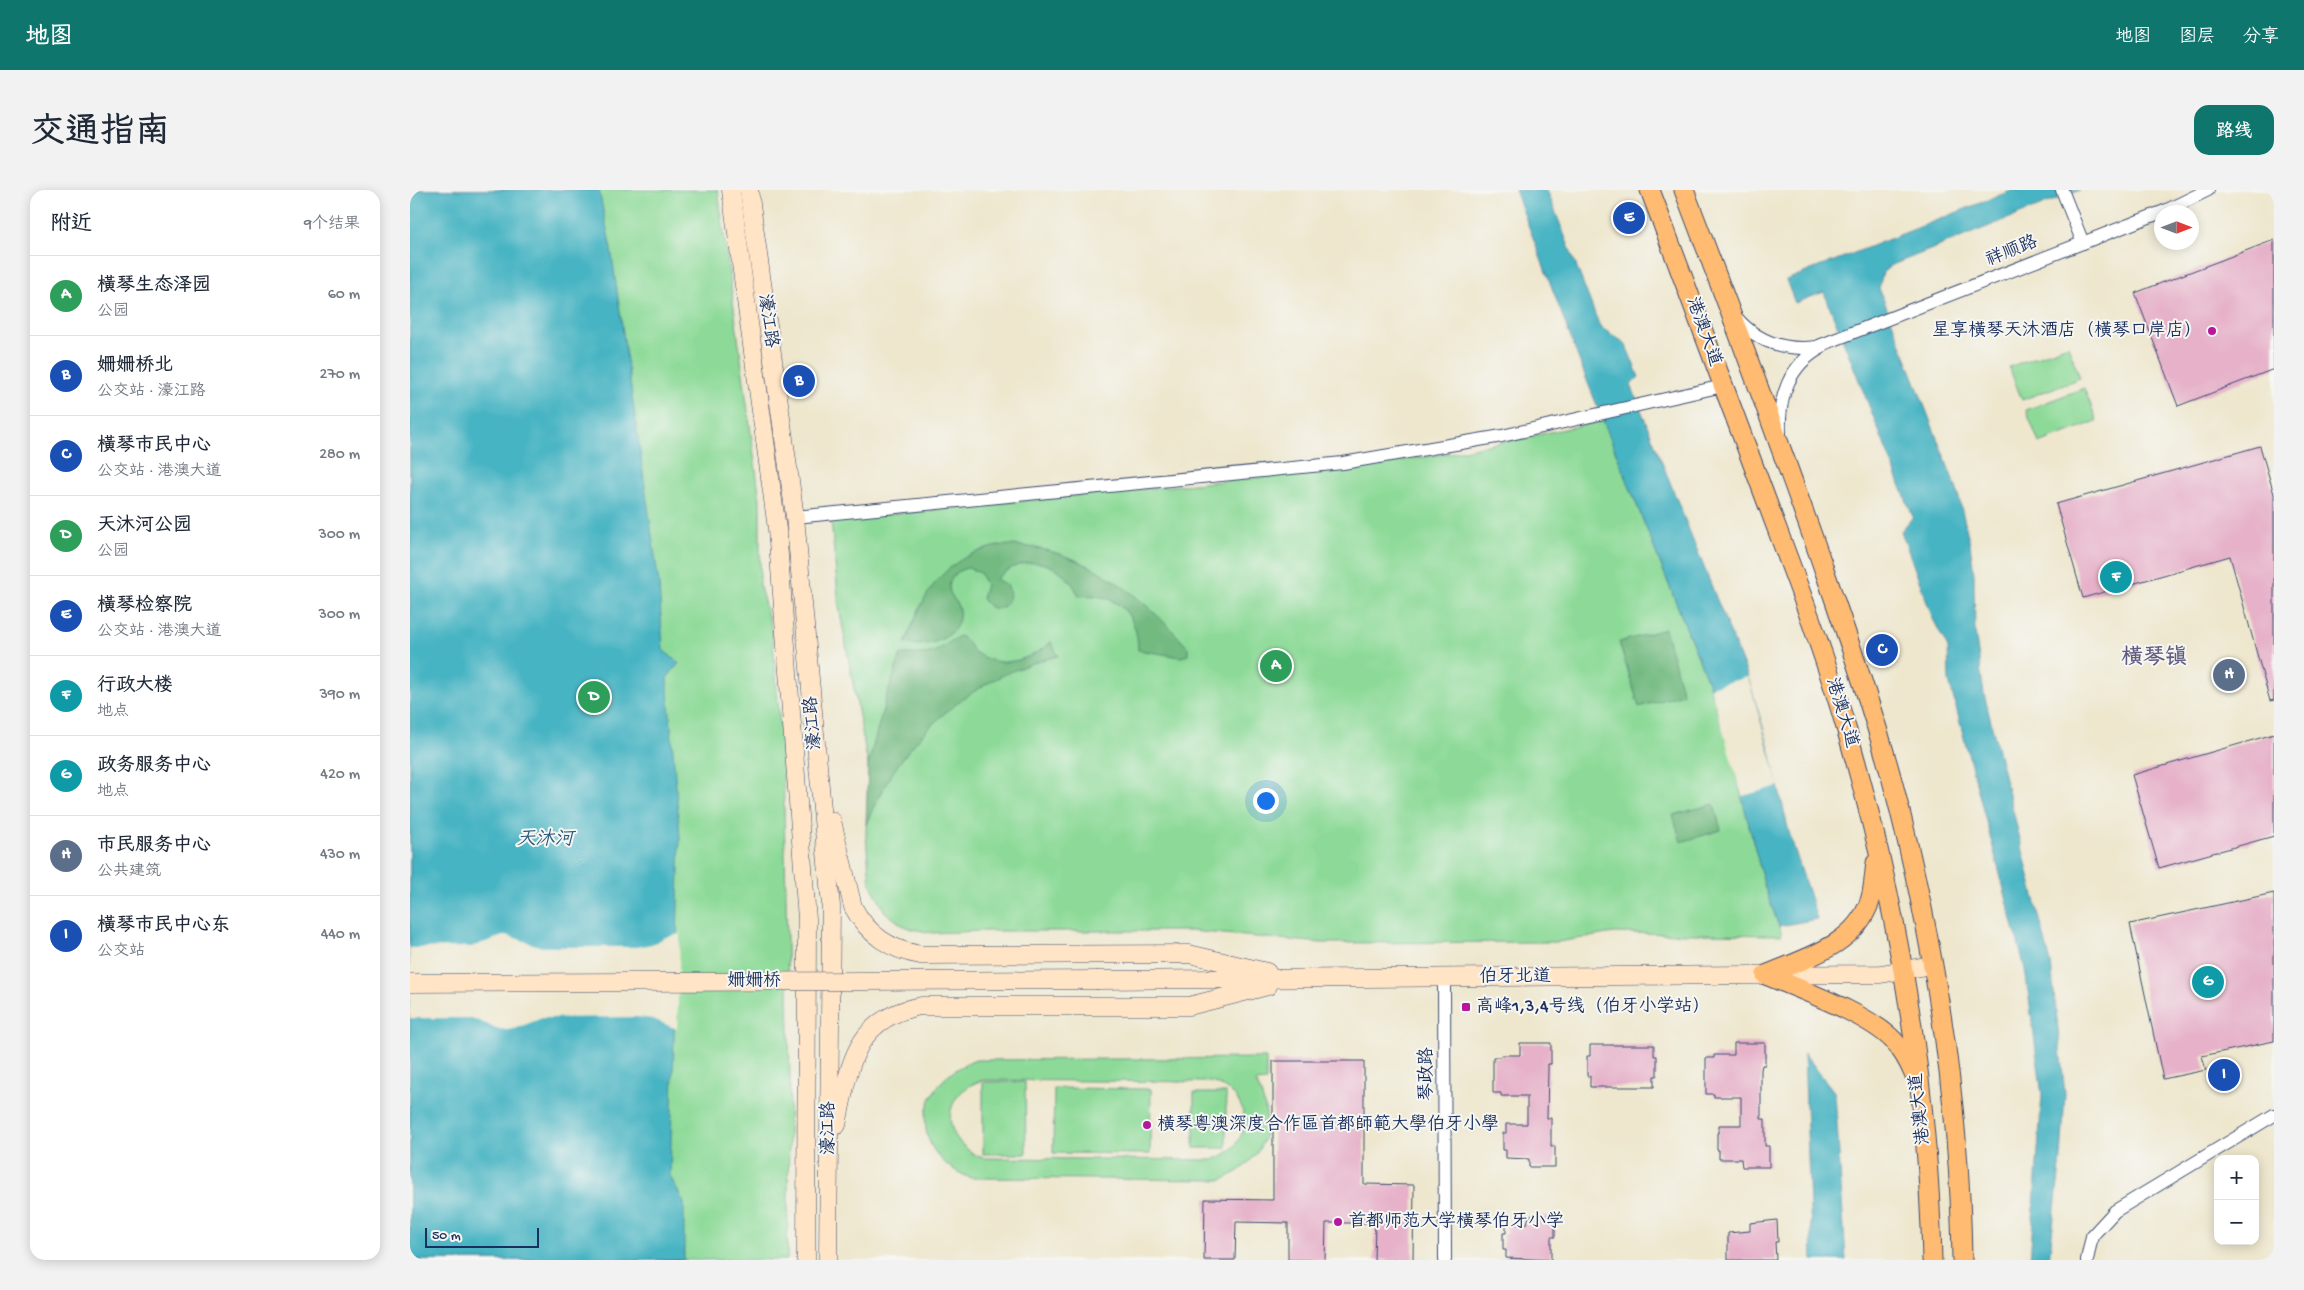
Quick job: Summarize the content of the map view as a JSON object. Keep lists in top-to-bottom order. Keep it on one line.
{"streets":{"main road":["濠江路","港澳大道","伯牙北道","姗姗桥"],"street":["祥顺路","琴政路"]},"crossings":[["祥顺路","港澳大道"],["港澳大道","伯牙北道"],["伯牙北道","姗姗桥"],["伯牙北道","琴政路"]],"districts":["横琴镇"],"water":["天沐河"],"places":{"other":["星享横琴天沐酒店（横琴口岸店）","橫琴粵澳深度合作區首都師範大學伯牙小學","首都师范大学横琴伯牙小学"],"transit":["高峰1,3,4号线（伯牙小学站）"]},"scale_bar":"50 m","north":"right","page":{"header":"地图","nav":["地图","图层","分享"],"title":"交通指南","buttons":"路线","heading":["附近","9个结果"],"pins":["E","B","F","C","A","H","D","G","I"],"list":[{"mark":"A","name":"横琴生态泽园","note":"公园","value":"60 m"},{"mark":"B","name":"姗姗桥北","note":"公交站 · 濠江路","value":"270 m"},{"mark":"C","name":"横琴市民中心","note":"公交站 · 港澳大道","value":"280 m"},{"mark":"D","name":"天沐河公园","note":"公园","value":"300 m"},{"mark":"E","name":"横琴检察院","note":"公交站 · 港澳大道","value":"300 m"},{"mark":"F","name":"行政大楼","note":"地点","value":"390 m"},{"mark":"G","name":"政务服务中心","note":"地点","value":"420 m"},{"mark":"H","name":"市民服务中心","note":"公共建筑","value":"430 m"},{"mark":"I","name":"横琴市民中心东","note":"公交站","value":"440 m"}],"map_buttons":["+","−"],"scale":"50 m"}}
